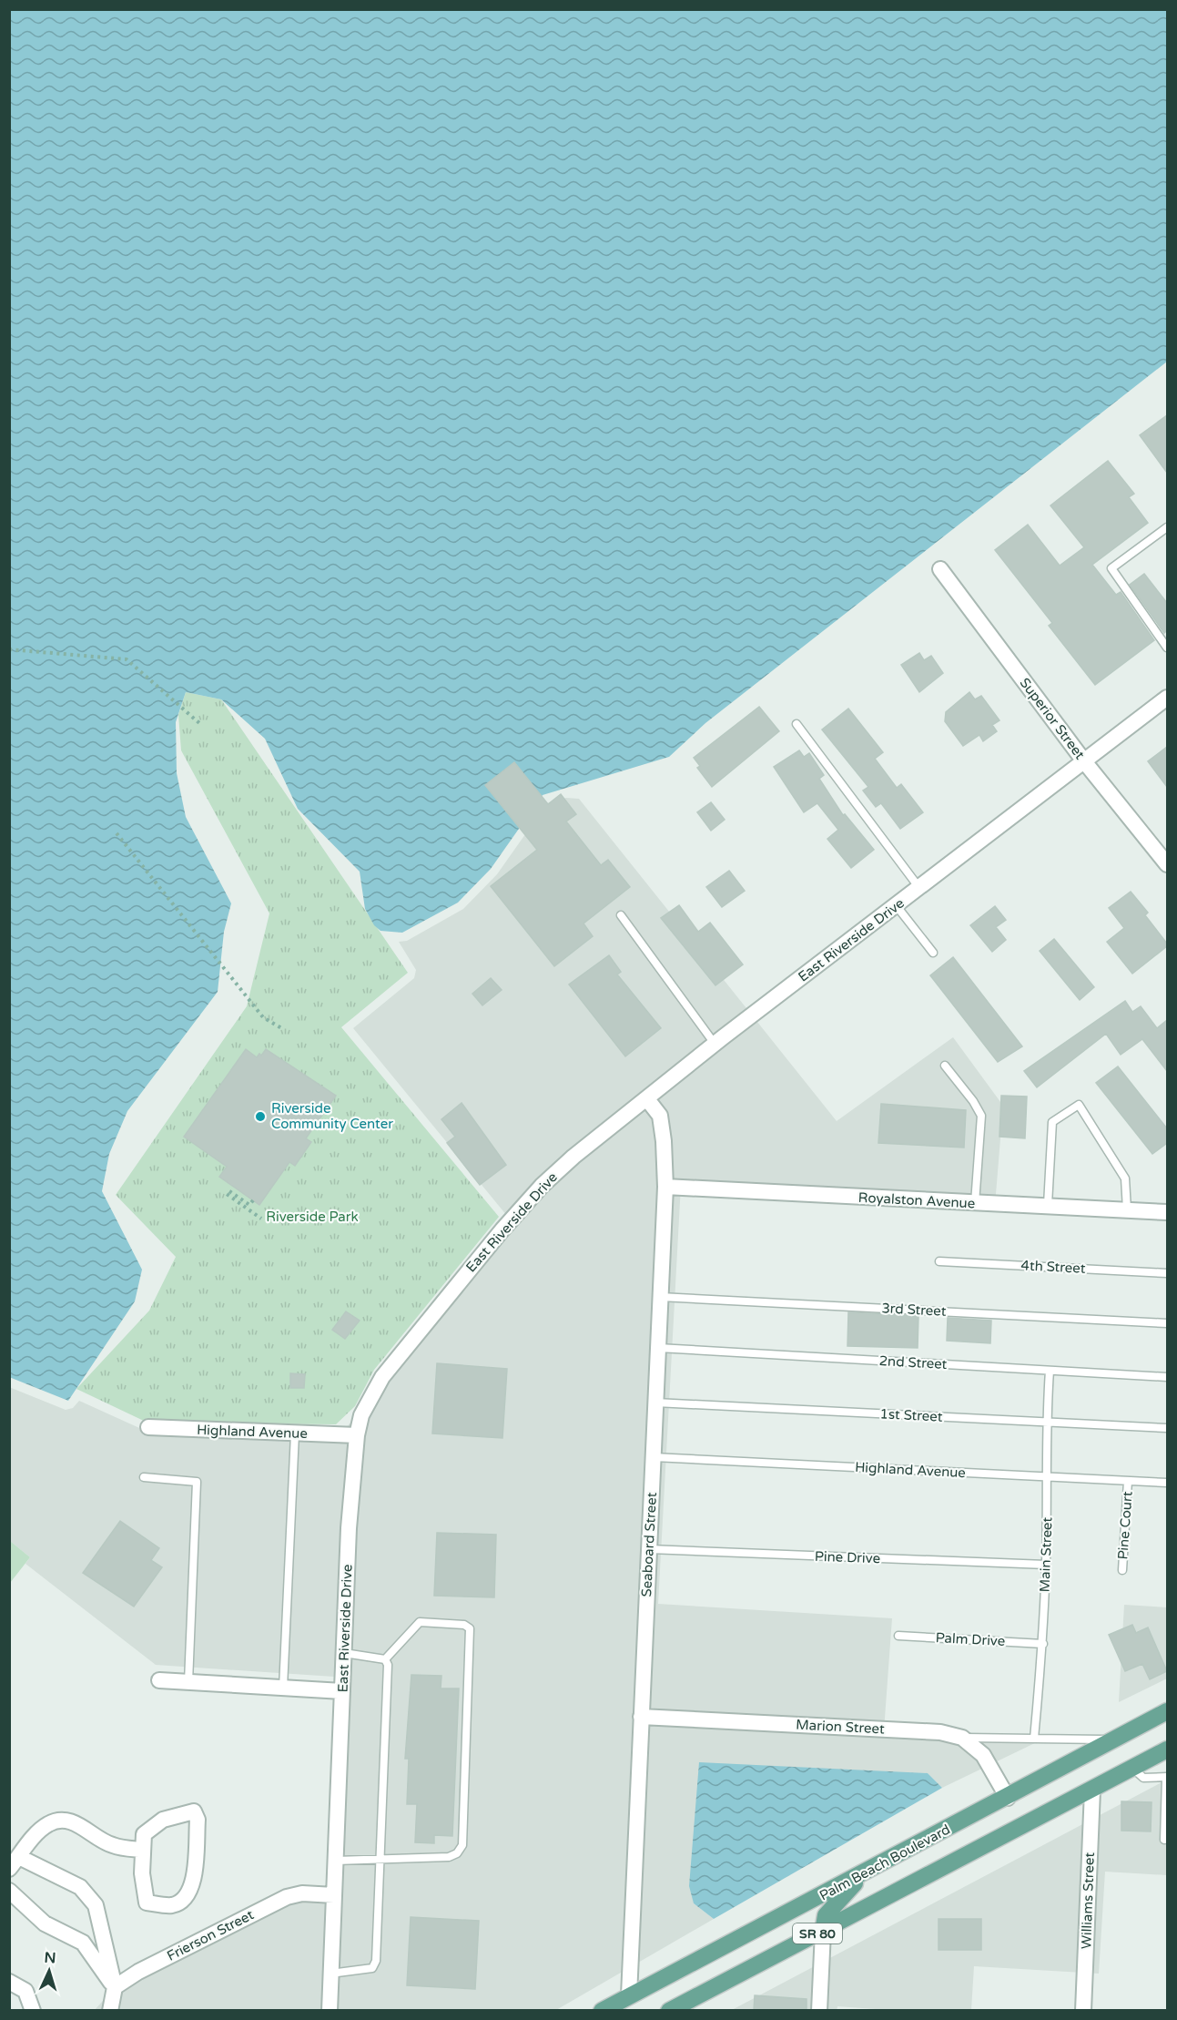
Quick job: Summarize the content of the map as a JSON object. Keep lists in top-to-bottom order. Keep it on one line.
{"streets":{"main road":["Palm Beach Boulevard","SR 80"],"street":["Superior Street","East Riverside Drive","Royalston Avenue","Highland Avenue","Seaboard Street","Marion Street","Williams Street","Frierson Street"],"lane":["4th Street","3rd Street","2nd Street","1st Street","Pine Court","Main Street","Pine Drive","Palm Drive"]},"crossings":[["Superior Street","East Riverside Drive"],["East Riverside Drive","Highland Avenue"],["East Riverside Drive","Seaboard Street"],["East Riverside Drive","Frierson Street"],["Royalston Avenue","Seaboard Street"],["3rd Street","Seaboard Street"],["2nd Street","Seaboard Street"],["2nd Street","Main Street"],["1st Street","Seaboard Street"],["1st Street","Main Street"],["Highland Avenue","Pine Court"],["Highland Avenue","Seaboard Street"],["Highland Avenue","Main Street"],["Seaboard Street","Pine Drive"],["Seaboard Street","Marion Street"],["Seaboard Street","Palm Beach Boulevard"],["Main Street","Pine Drive"],["Main Street","Palm Drive"],["Marion Street","Palm Beach Boulevard"],["Williams Street","SR 80"]],"parks":["Riverside Park"],"places":["Riverside Community Center"],"north":"top"}
